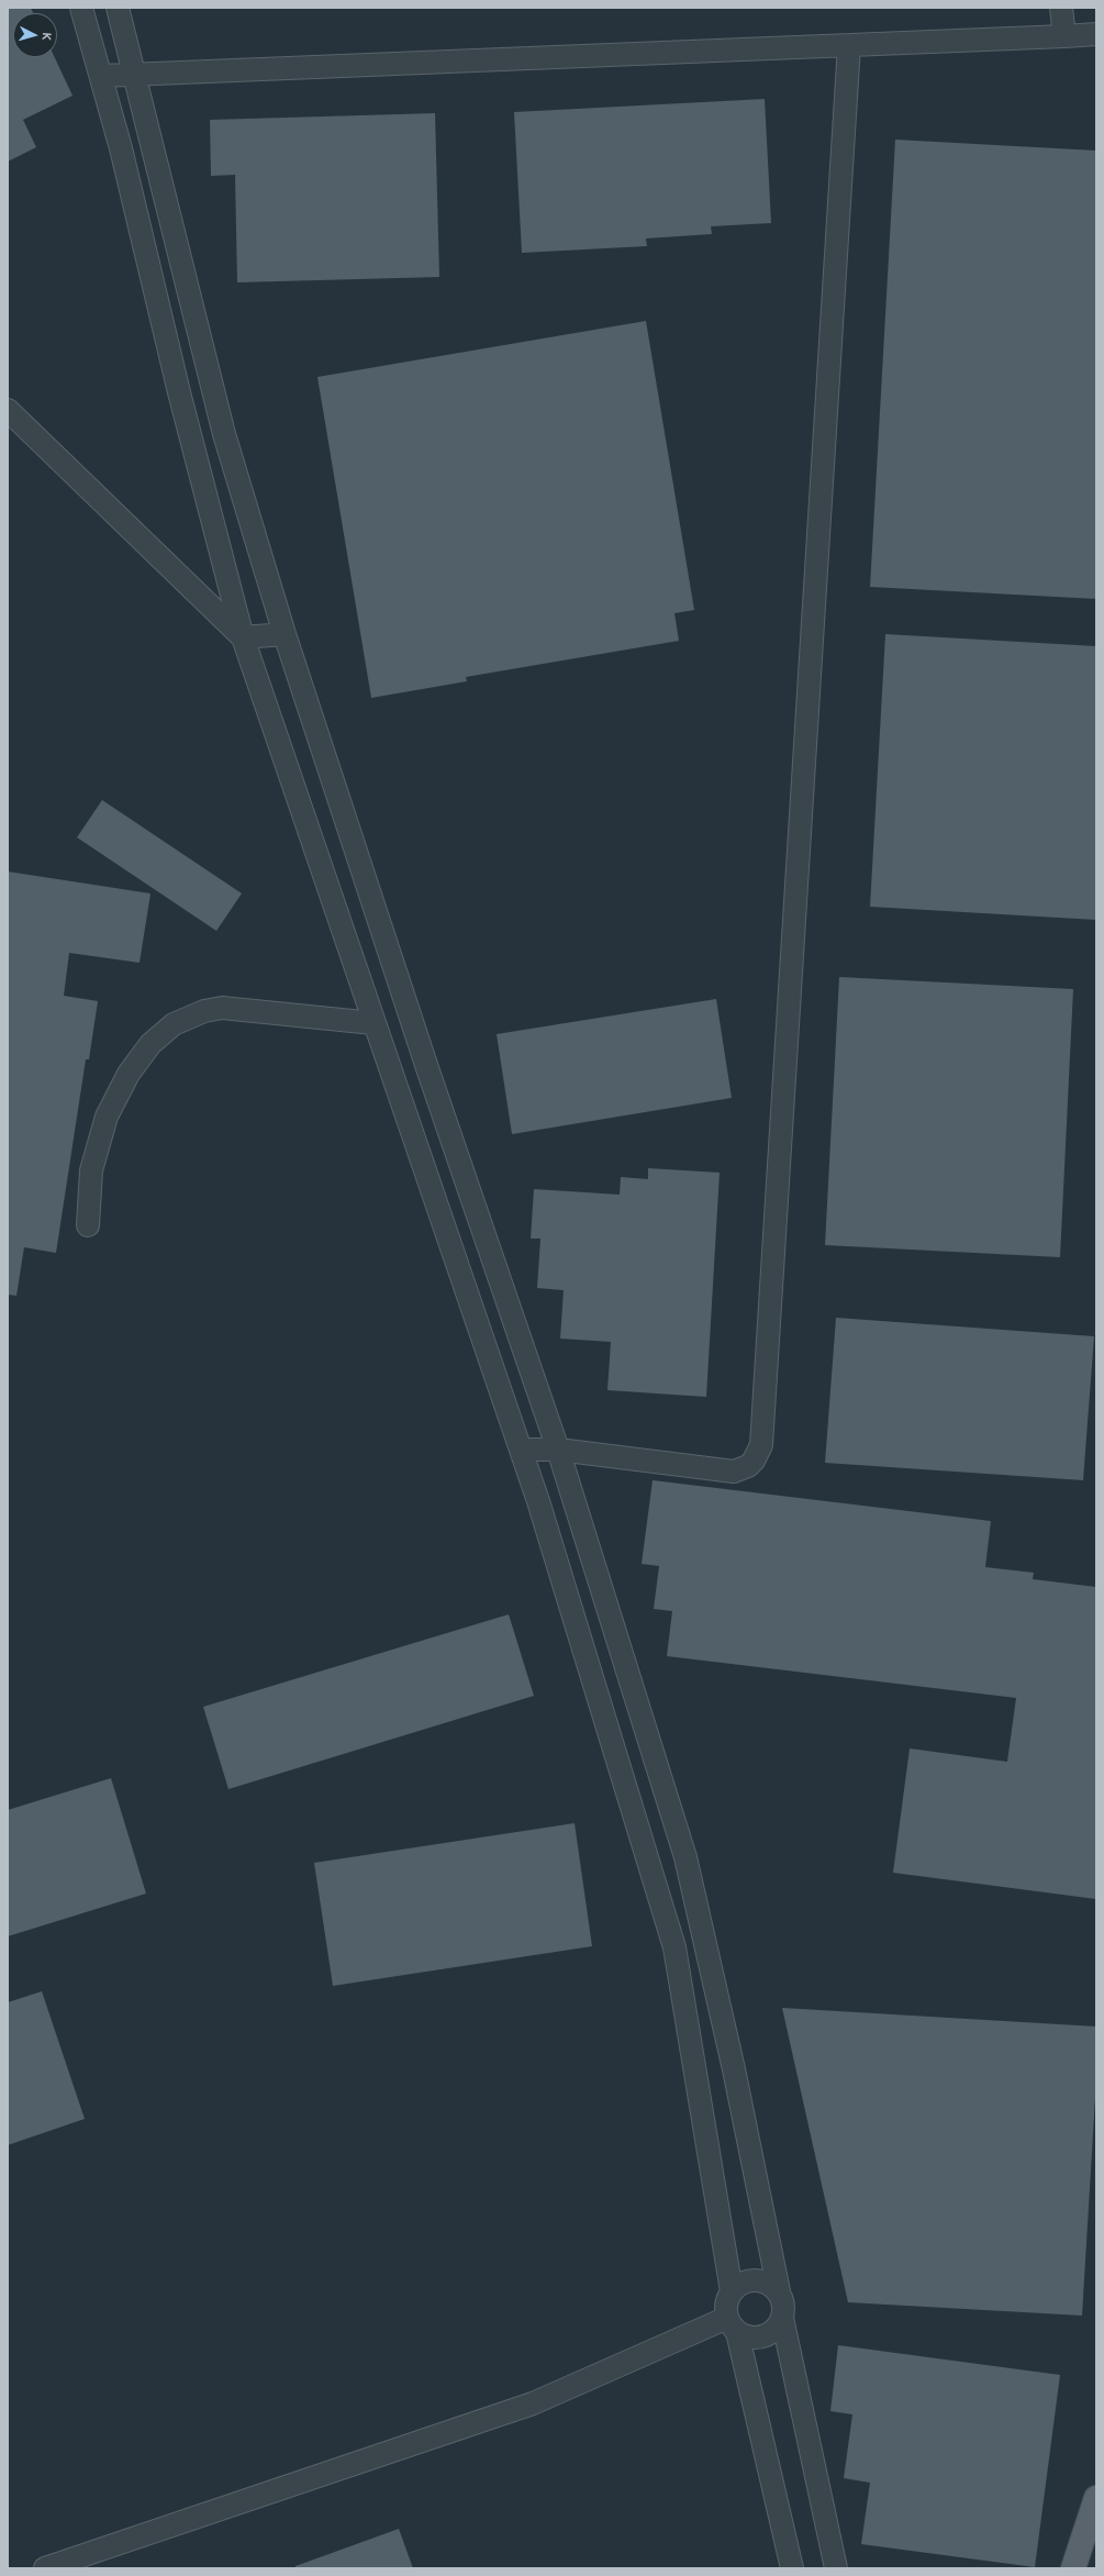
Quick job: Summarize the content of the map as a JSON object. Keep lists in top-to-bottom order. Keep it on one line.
{"north":"right"}
